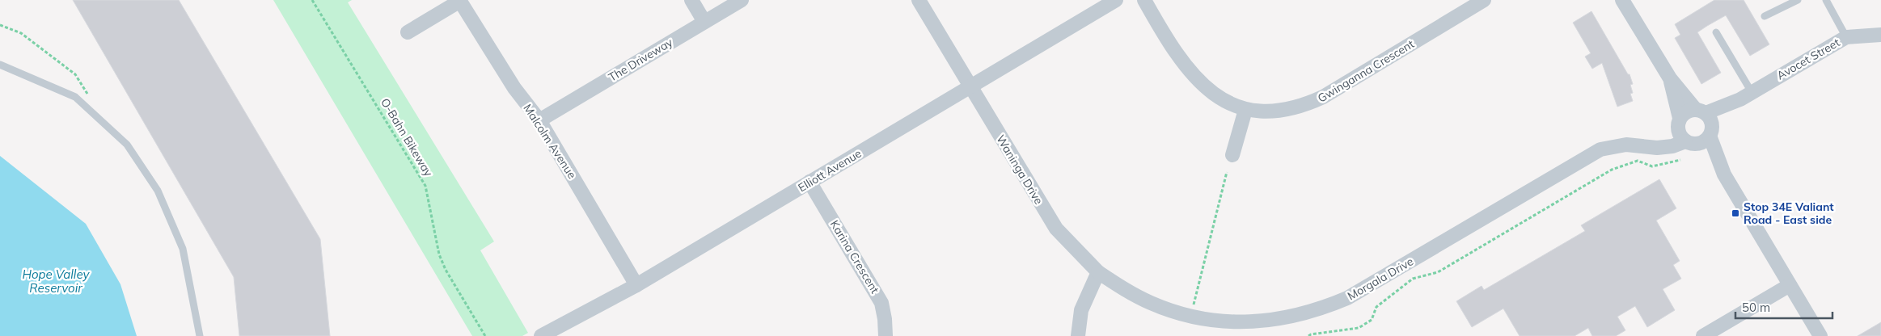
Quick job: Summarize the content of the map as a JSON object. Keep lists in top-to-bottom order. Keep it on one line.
{"streets":{"street":["Avocet Street","The Driveway","Gwinganna Crescent","Malcolm Avenue","Waninga Drive","Elliott Avenue","Karina Crescent","Morgala Drive"],"path":["O-Bahn Bikeway"]},"crossings":[["Avocet Street","Morgala Drive"],["The Driveway","Malcolm Avenue"],["Malcolm Avenue","Elliott Avenue"],["Waninga Drive","Elliott Avenue"],["Waninga Drive","Morgala Drive"],["Elliott Avenue","Karina Crescent"]],"water":["Hope Valley Reservoir"],"places":{"transit":["Stop 34E Valiant Road - East side"]},"scale_bar":"50 m"}
